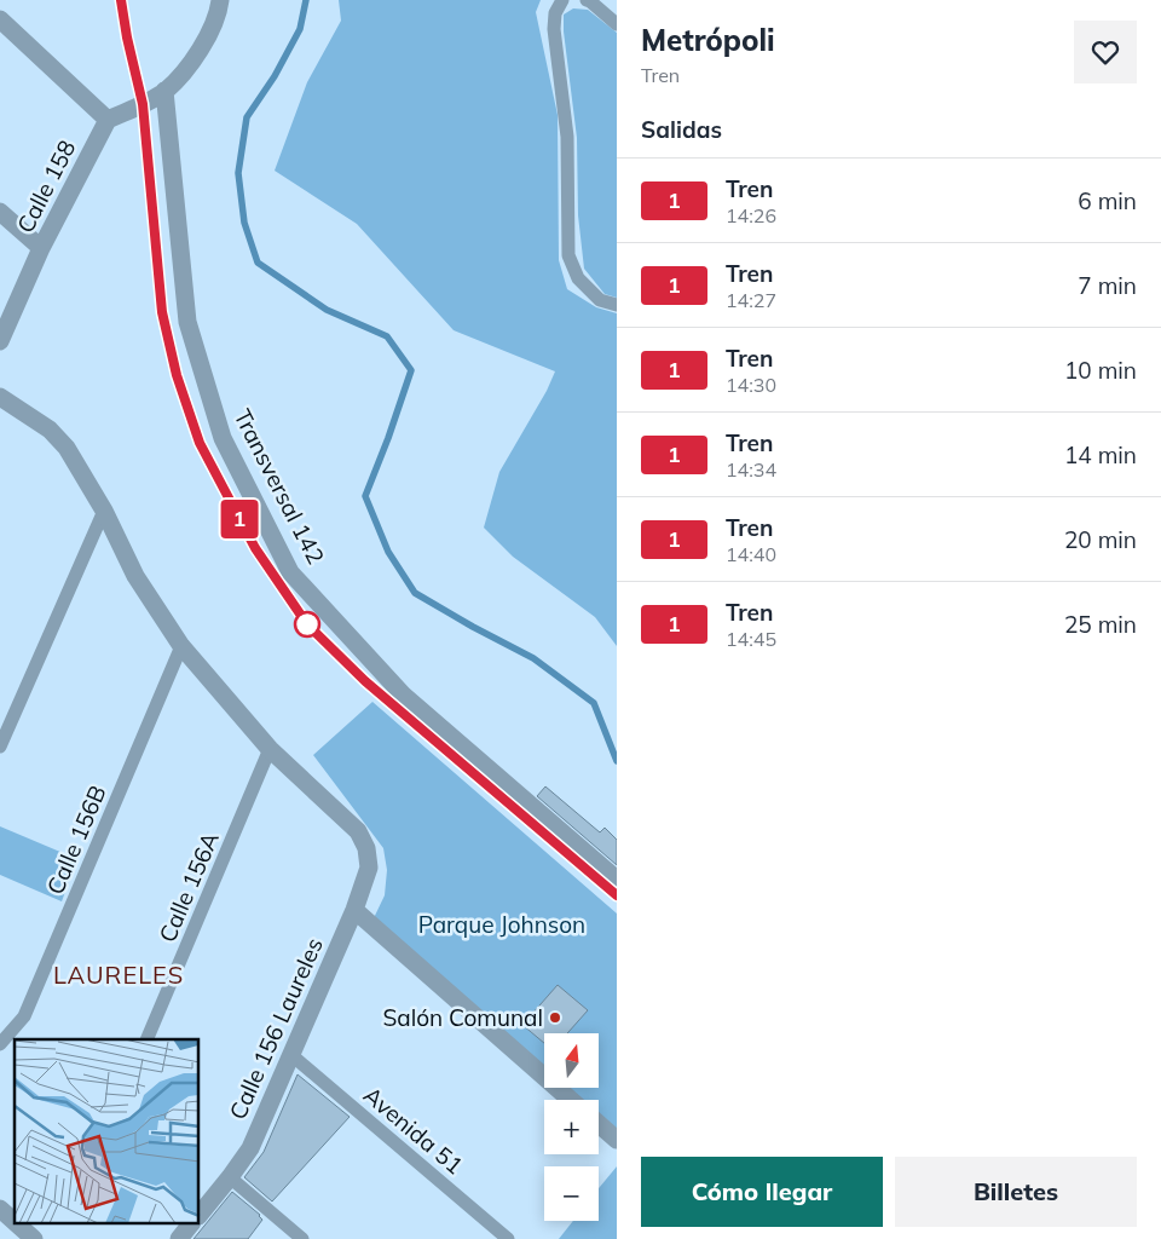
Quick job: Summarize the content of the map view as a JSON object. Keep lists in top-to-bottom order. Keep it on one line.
{"streets":{"street":["Calle 158","Transversal 142","Calle 156 Laureles"],"lane":["Calle 156B","Calle 156A","Avenida 51"]},"crossings":[["Calle 156A","Calle 156 Laureles"],["Calle 156 Laureles","Avenida 51"]],"districts":["LAURELES"],"parks":["Parque Johnson"],"places":["Salón Comunal"],"north":"top","page":{"on_map":"1","heading":[["Metrópoli","Tren"],"Salidas"],"list":[{"mark":"1","name":"Tren","note":"14:26","value":"6 min"},{"mark":"1","name":"Tren","note":"14:27","value":"7 min"},{"mark":"1","name":"Tren","note":"14:30","value":"10 min"},{"mark":"1","name":"Tren","note":"14:34","value":"14 min"},{"mark":"1","name":"Tren","note":"14:40","value":"20 min"},{"mark":"1","name":"Tren","note":"14:45","value":"25 min"}],"map_buttons":["+","−"],"buttons":["Cómo llegar","Billetes"]}}
